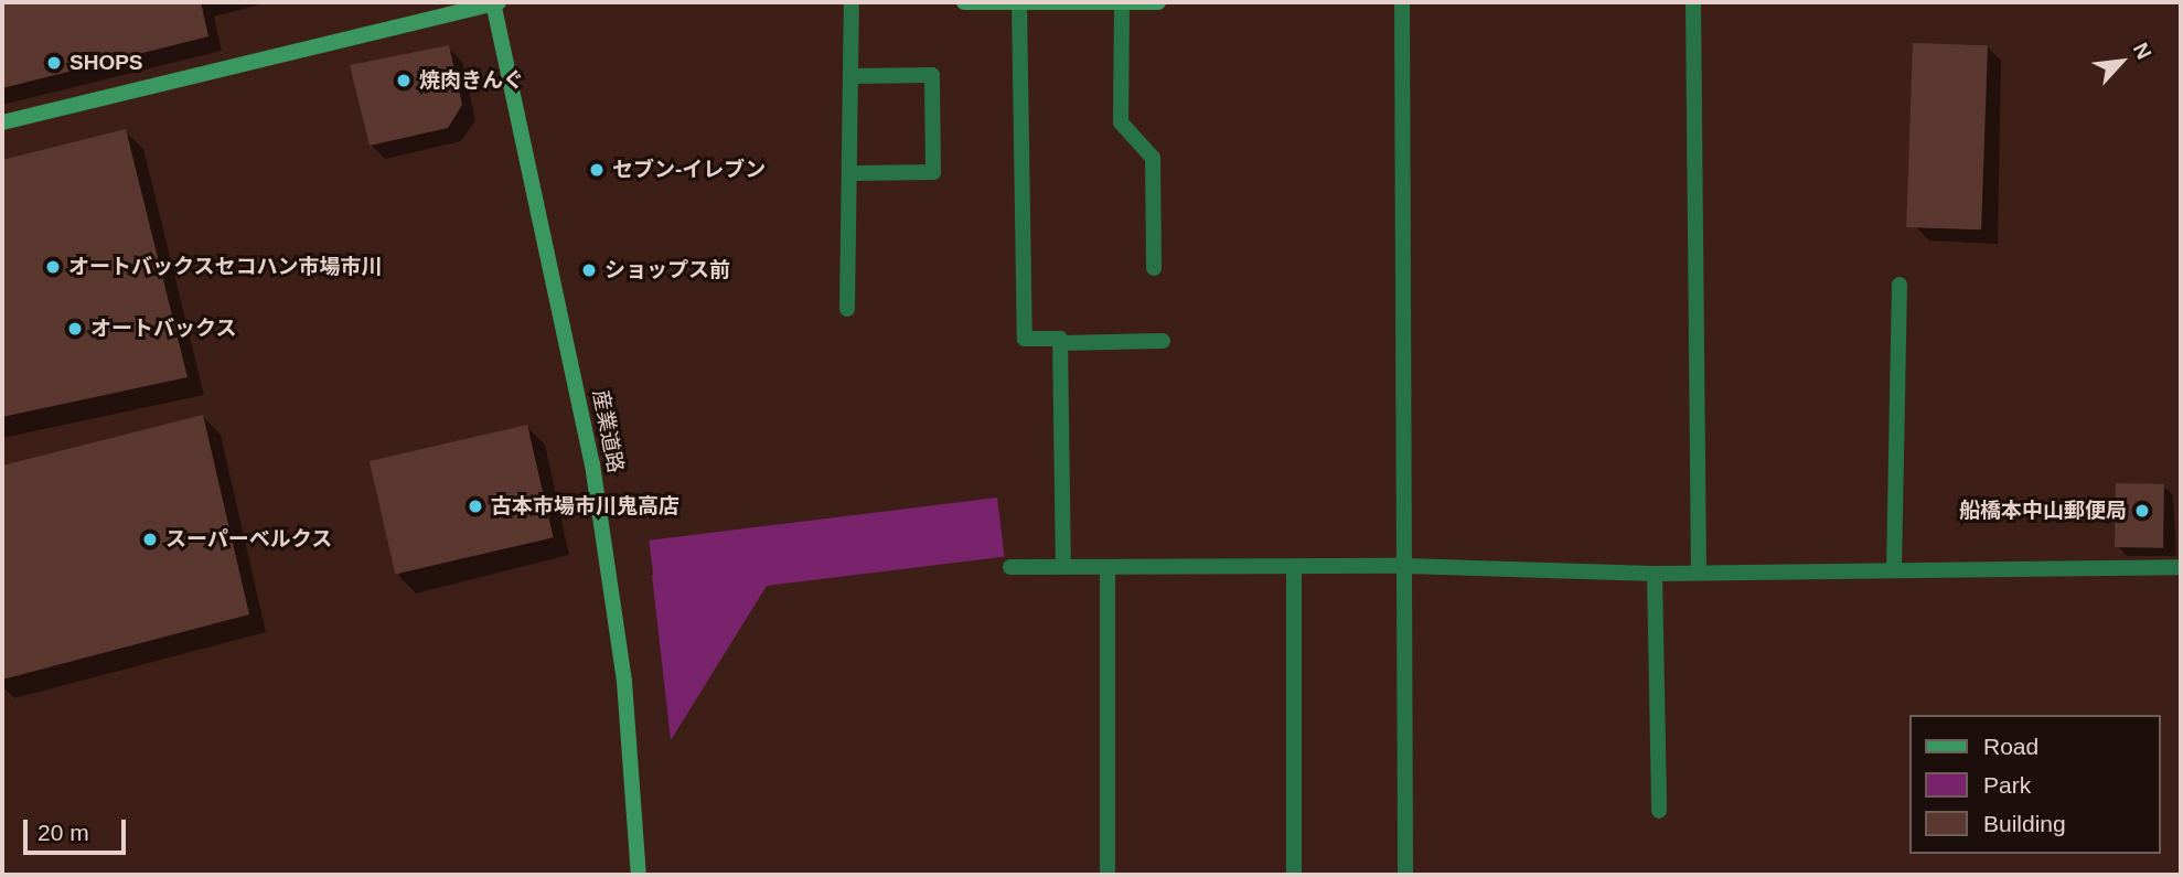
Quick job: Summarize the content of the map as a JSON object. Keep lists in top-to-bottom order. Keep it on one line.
{"streets":{"main road":["産業道路"]},"places":["SHOPS","焼肉きんぐ","セブン-イレブン","オートバックスセコハン市場市川","ショップス前","オートバックス","古本市場市川鬼高店","船橋本中山郵便局","スーパーベルクス"],"legend":["Road","Park","Building"],"scale_bar":"20 m","north":"top right"}
